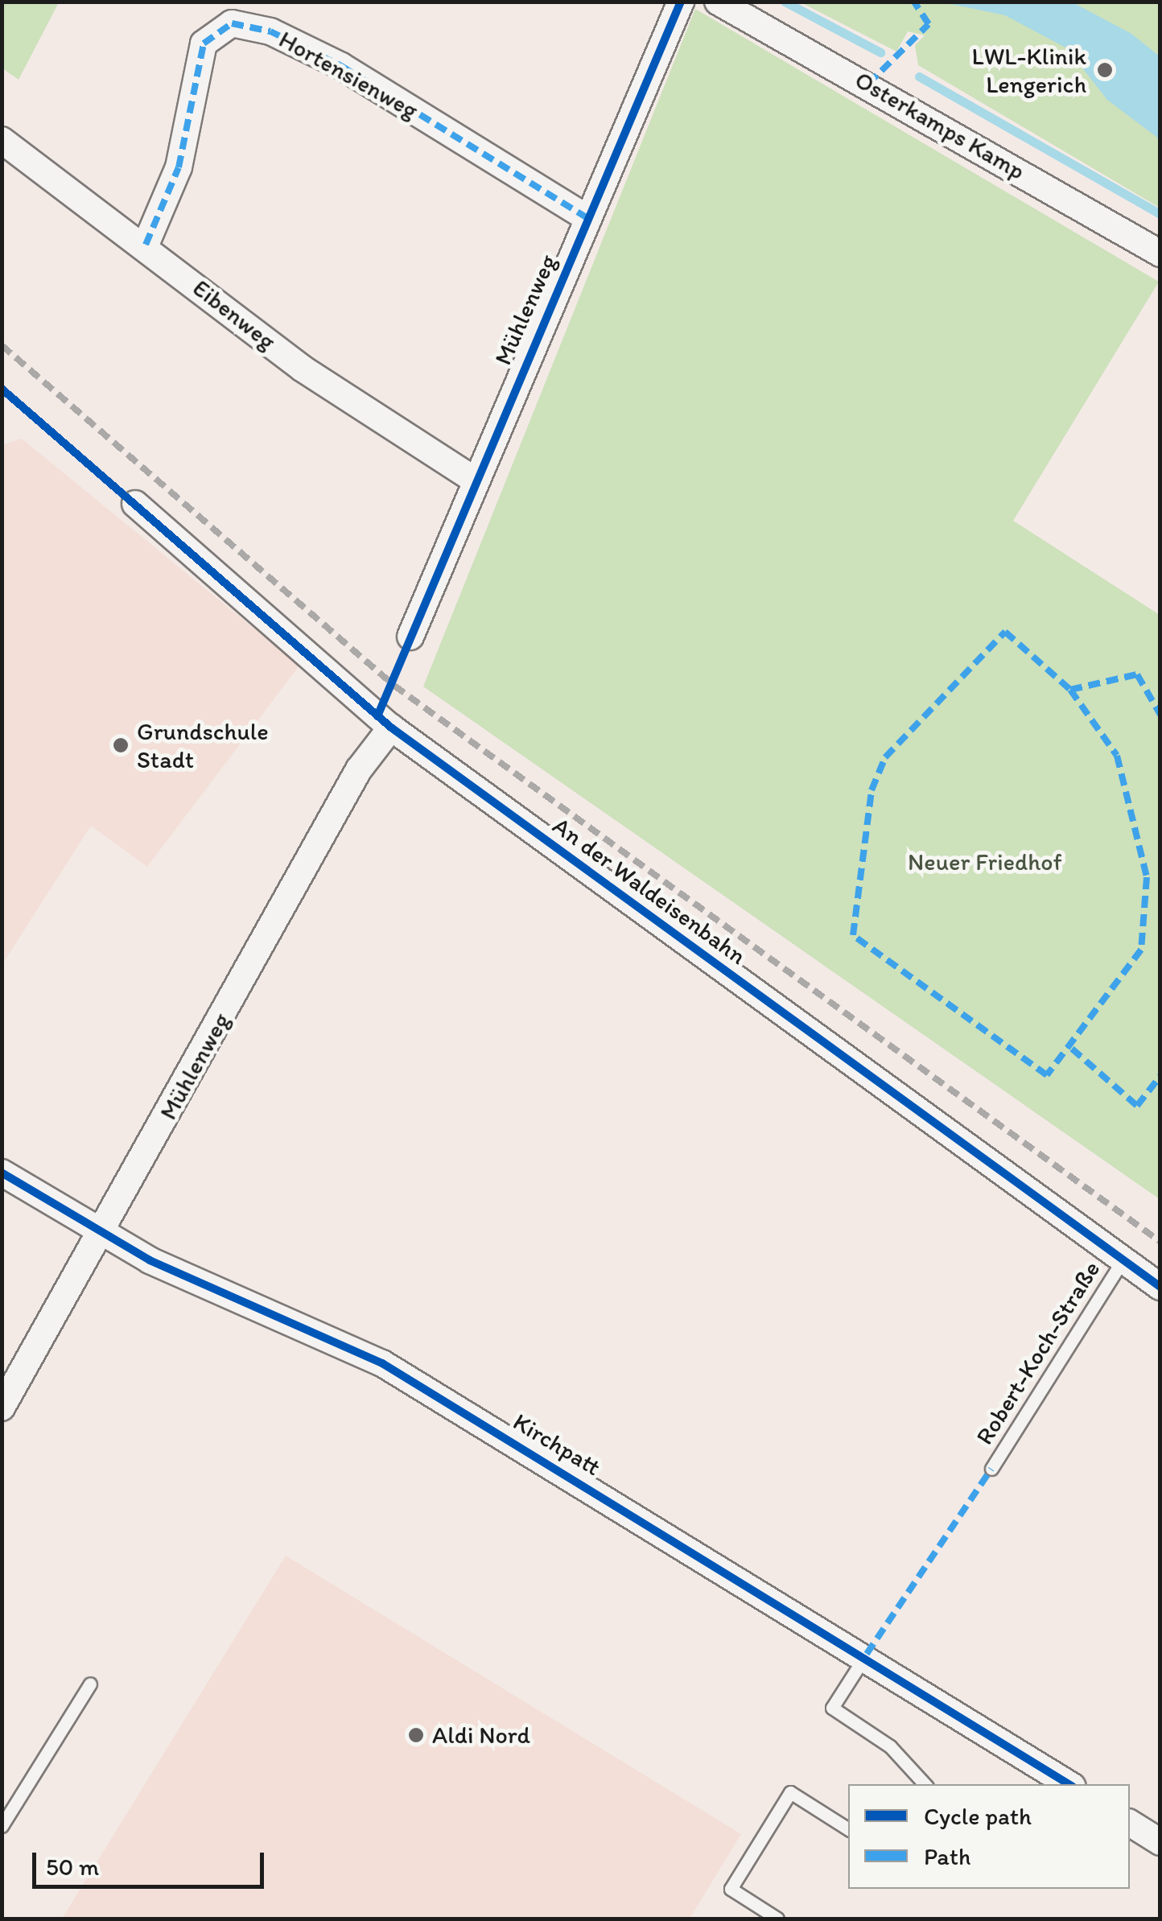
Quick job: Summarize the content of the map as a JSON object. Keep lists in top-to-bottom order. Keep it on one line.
{"streets":{"street":["Hortensienweg","Osterkamps Kamp","Mühlenweg","Eibenweg","An der Waldeisenbahn","Kirchpatt"],"lane":["Robert-Koch-Straße"]},"crossings":[["Hortensienweg","Mühlenweg"],["Hortensienweg","Eibenweg"],["Mühlenweg","Eibenweg"],["Mühlenweg","An der Waldeisenbahn"],["Mühlenweg","Kirchpatt"],["An der Waldeisenbahn","Robert-Koch-Straße"]],"parks":["Neuer Friedhof"],"places":["LWL-Klinik Lengerich","Grundschule Stadt","Aldi Nord"],"legend":["Cycle path","Path"],"scale_bar":"50 m"}
